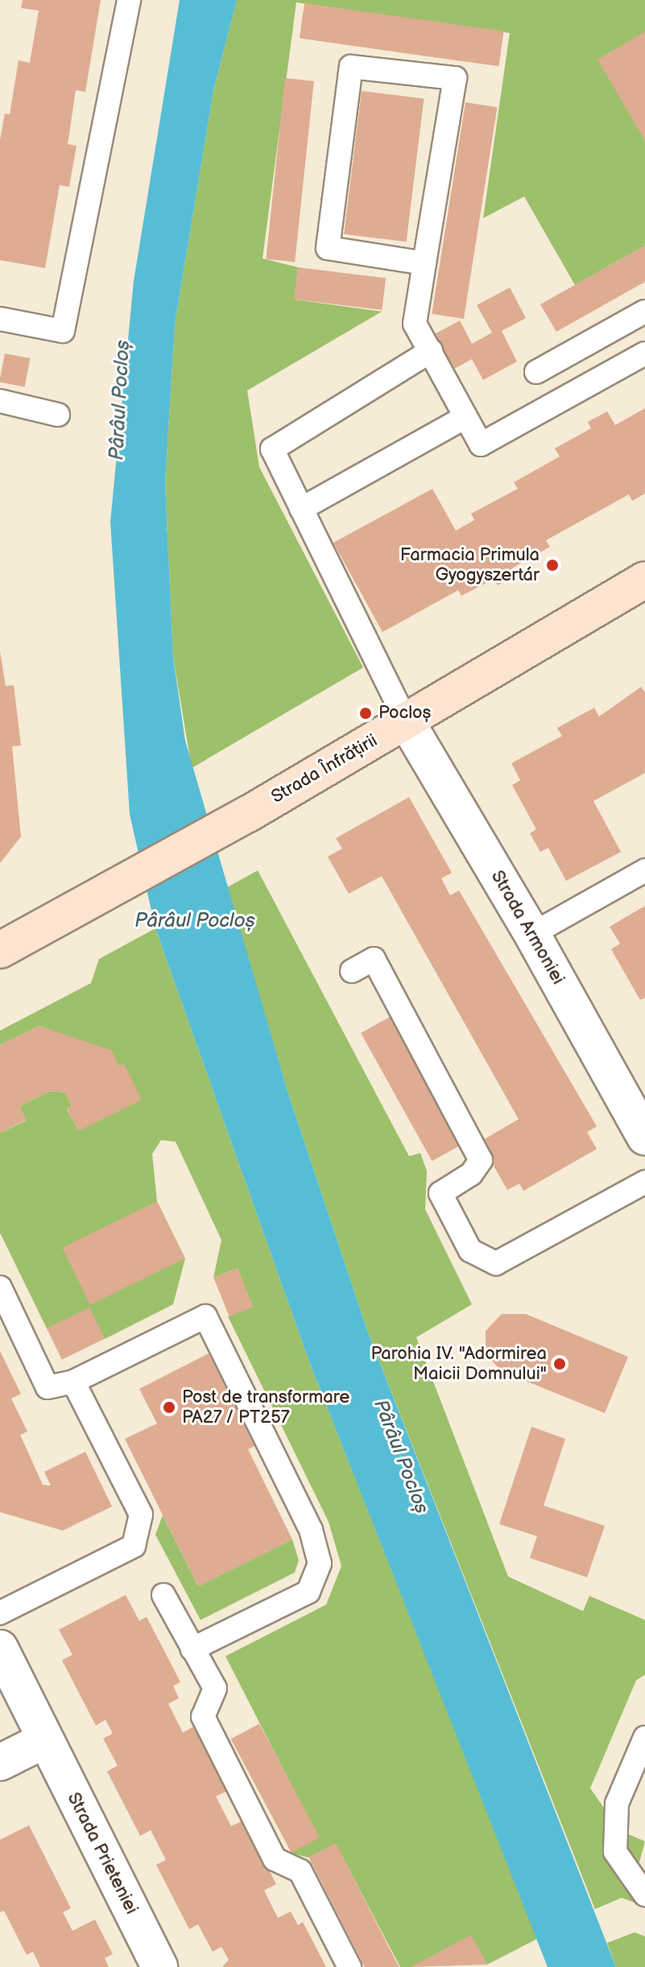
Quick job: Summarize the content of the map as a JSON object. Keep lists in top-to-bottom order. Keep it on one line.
{"streets":{"street":["Strada Înfrățirii","Strada Armoniei","Strada Prieteniei"]},"crossings":[["Strada Înfrățirii","Strada Armoniei"]],"water":["Pârâul Pocloș"],"places":["Farmacia Primula Gyogyszertár","Pocloș","Parohia IV. \"Adormirea Maicii Domnului\"","Post de transformare PA27 / PT257"]}
